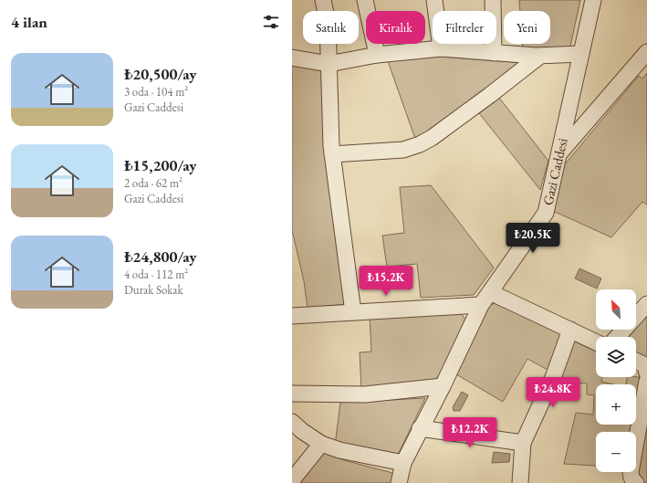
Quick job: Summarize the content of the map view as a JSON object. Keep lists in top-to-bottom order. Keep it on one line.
{"streets":{"street":["Gazi Caddesi"]},"north":"top left","page":{"heading":"4 ilan","chip":["Satılık","Kiralık","Filtreler","Yeni"],"list":[{"name":"₺20,500/ay","note":"3 oda · 104 m² · Gazi Caddesi"},{"name":"₺15,200/ay","note":"2 oda · 62 m² · Gazi Caddesi"},{"name":"₺24,800/ay","note":"4 oda · 112 m² · Durak Sokak"}],"price":["₺20.5K","₺15.2K","₺24.8K","₺12.2K"],"map_buttons":["+","−"]}}
